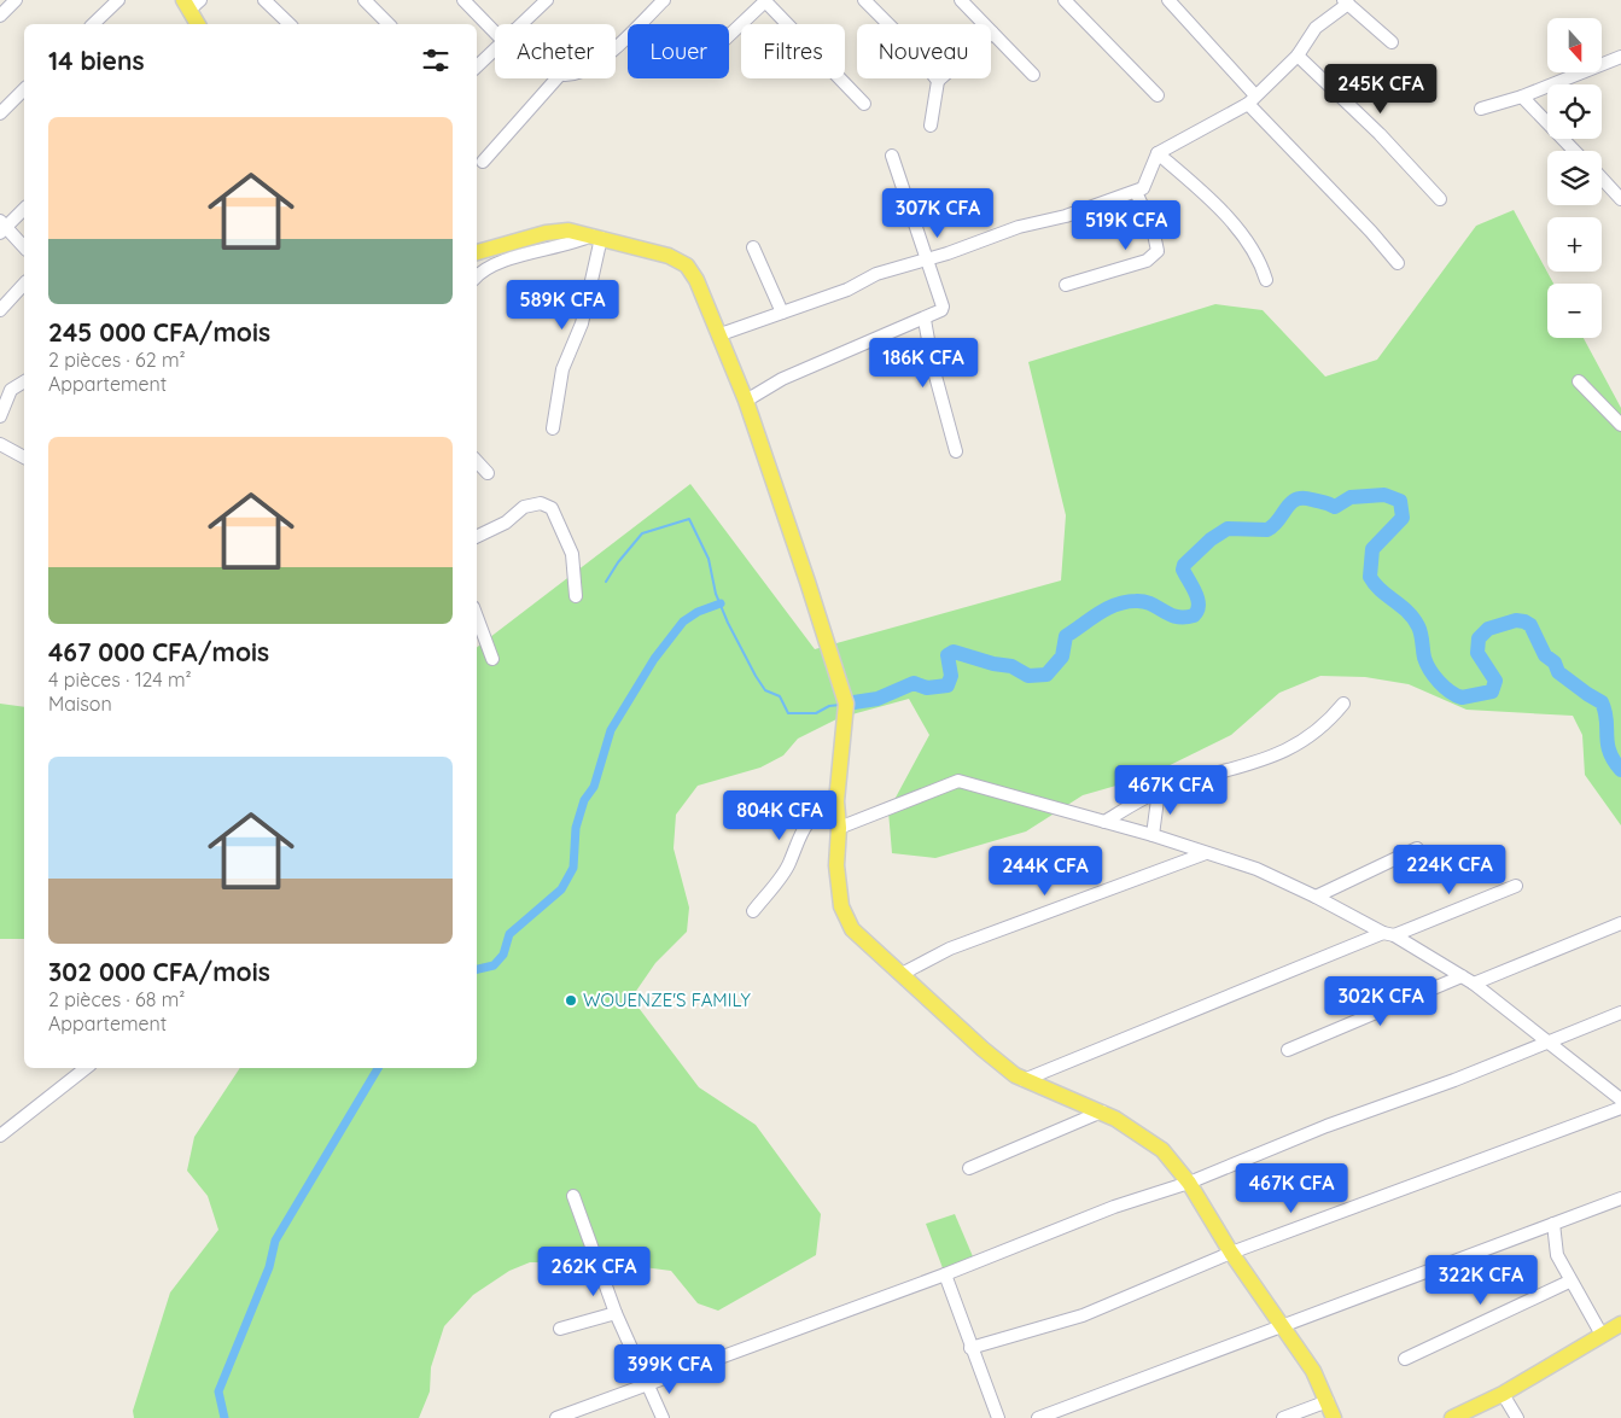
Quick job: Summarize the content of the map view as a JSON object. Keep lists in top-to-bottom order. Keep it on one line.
{"places":["WOUENZE'S FAMILY"],"north":"bottom","page":{"map_buttons":["+","−"],"chip":["Acheter","Louer","Filtres","Nouveau"],"heading":"14 biens","price":["245K CFA","307K CFA","519K CFA","589K CFA","186K CFA","467K CFA","804K CFA","224K CFA","244K CFA","302K CFA","467K CFA","262K CFA","322K CFA","399K CFA"],"list":[{"name":"245 000 CFA/mois","note":"2 pièces · 62 m² · Appartement"},{"name":"467 000 CFA/mois","note":"4 pièces · 124 m² · Maison"},{"name":"302 000 CFA/mois","note":"2 pièces · 68 m² · Appartement"}]}}
